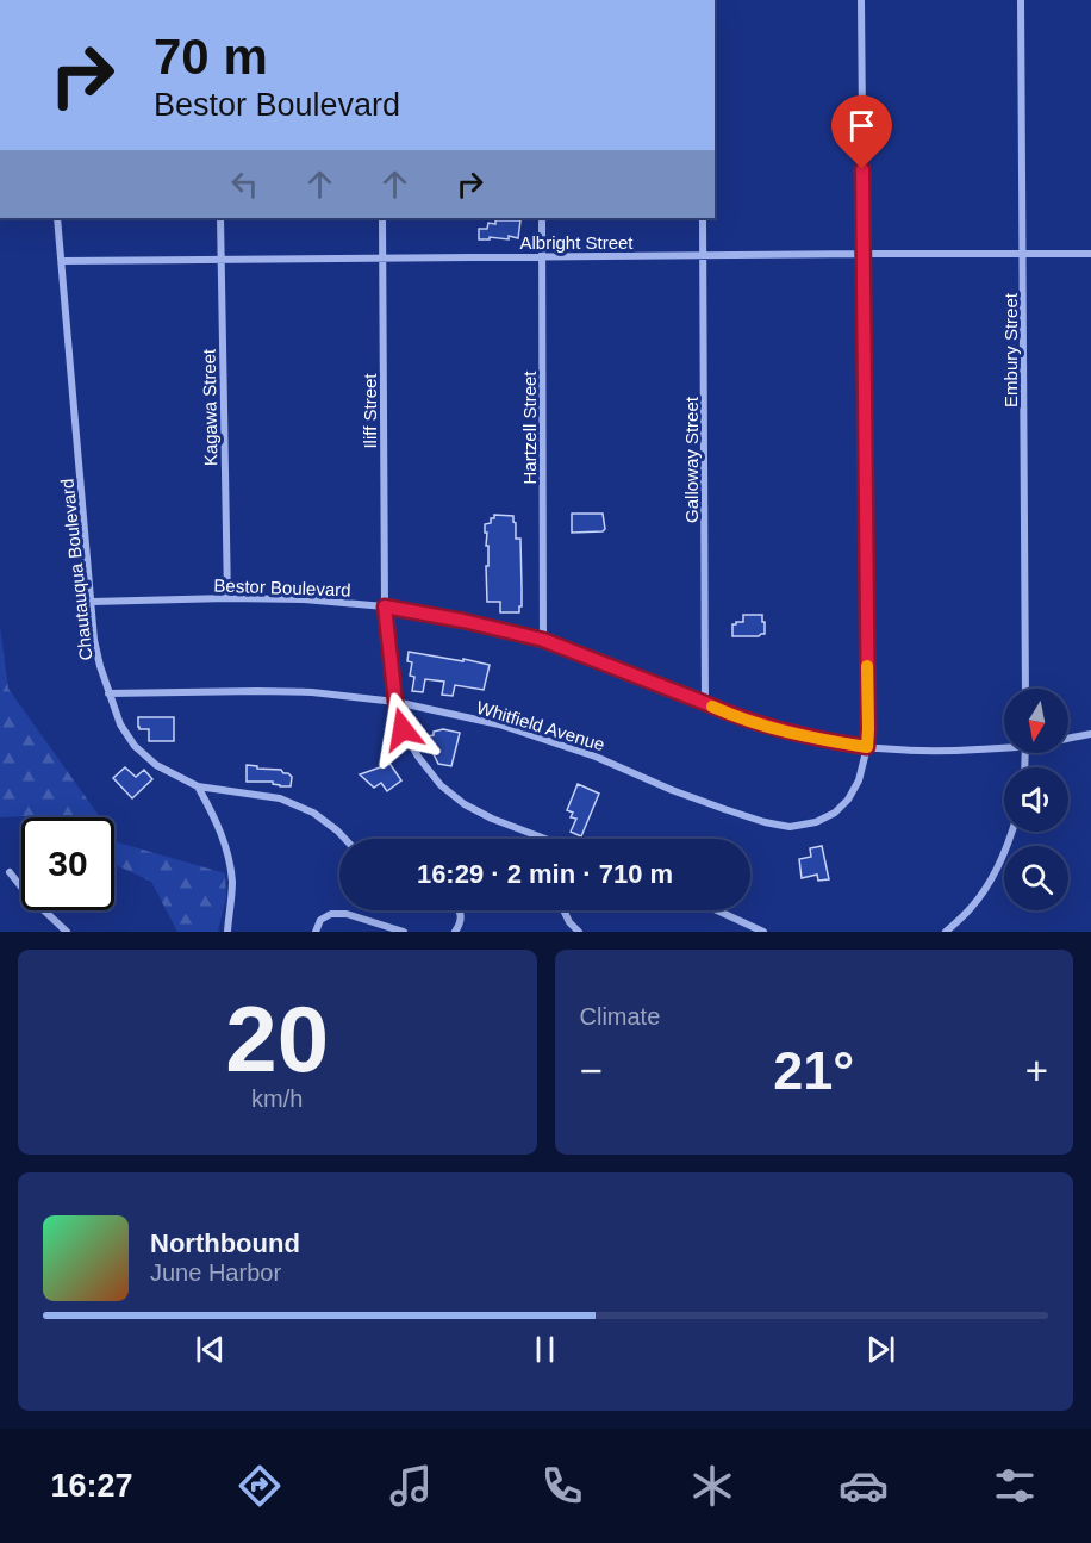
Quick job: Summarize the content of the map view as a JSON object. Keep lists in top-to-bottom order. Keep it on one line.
{"streets":{"street":["Albright Street","Embury Street","Kagawa Street","Iliff Street","Hartzell Street","Galloway Street","Chautauqua Boulevard","Bestor Boulevard","Whitfield Avenue"]},"crossings":[["Albright Street","Embury Street"],["Albright Street","Kagawa Street"],["Albright Street","Iliff Street"],["Albright Street","Hartzell Street"],["Albright Street","Galloway Street"],["Albright Street","Chautauqua Boulevard"],["Albright Street","Whitfield Avenue"],["Kagawa Street","Bestor Boulevard"],["Iliff Street","Bestor Boulevard"],["Iliff Street","Whitfield Avenue"],["Hartzell Street","Bestor Boulevard"],["Galloway Street","Bestor Boulevard"],["Chautauqua Boulevard","Bestor Boulevard"],["Chautauqua Boulevard","Whitfield Avenue"],["Bestor Boulevard","Whitfield Avenue"]],"north":"bottom","page":{"turn":["70 m","Bestor Boulevard"],"limit":"30","trip":"16:29 · 2 min · 710 m","tile":[["20","km/h"],"Climate"],"heat":["−","21°","+"],"song":["Northbound","June Harbor"],"tabs":"16:27"}}
